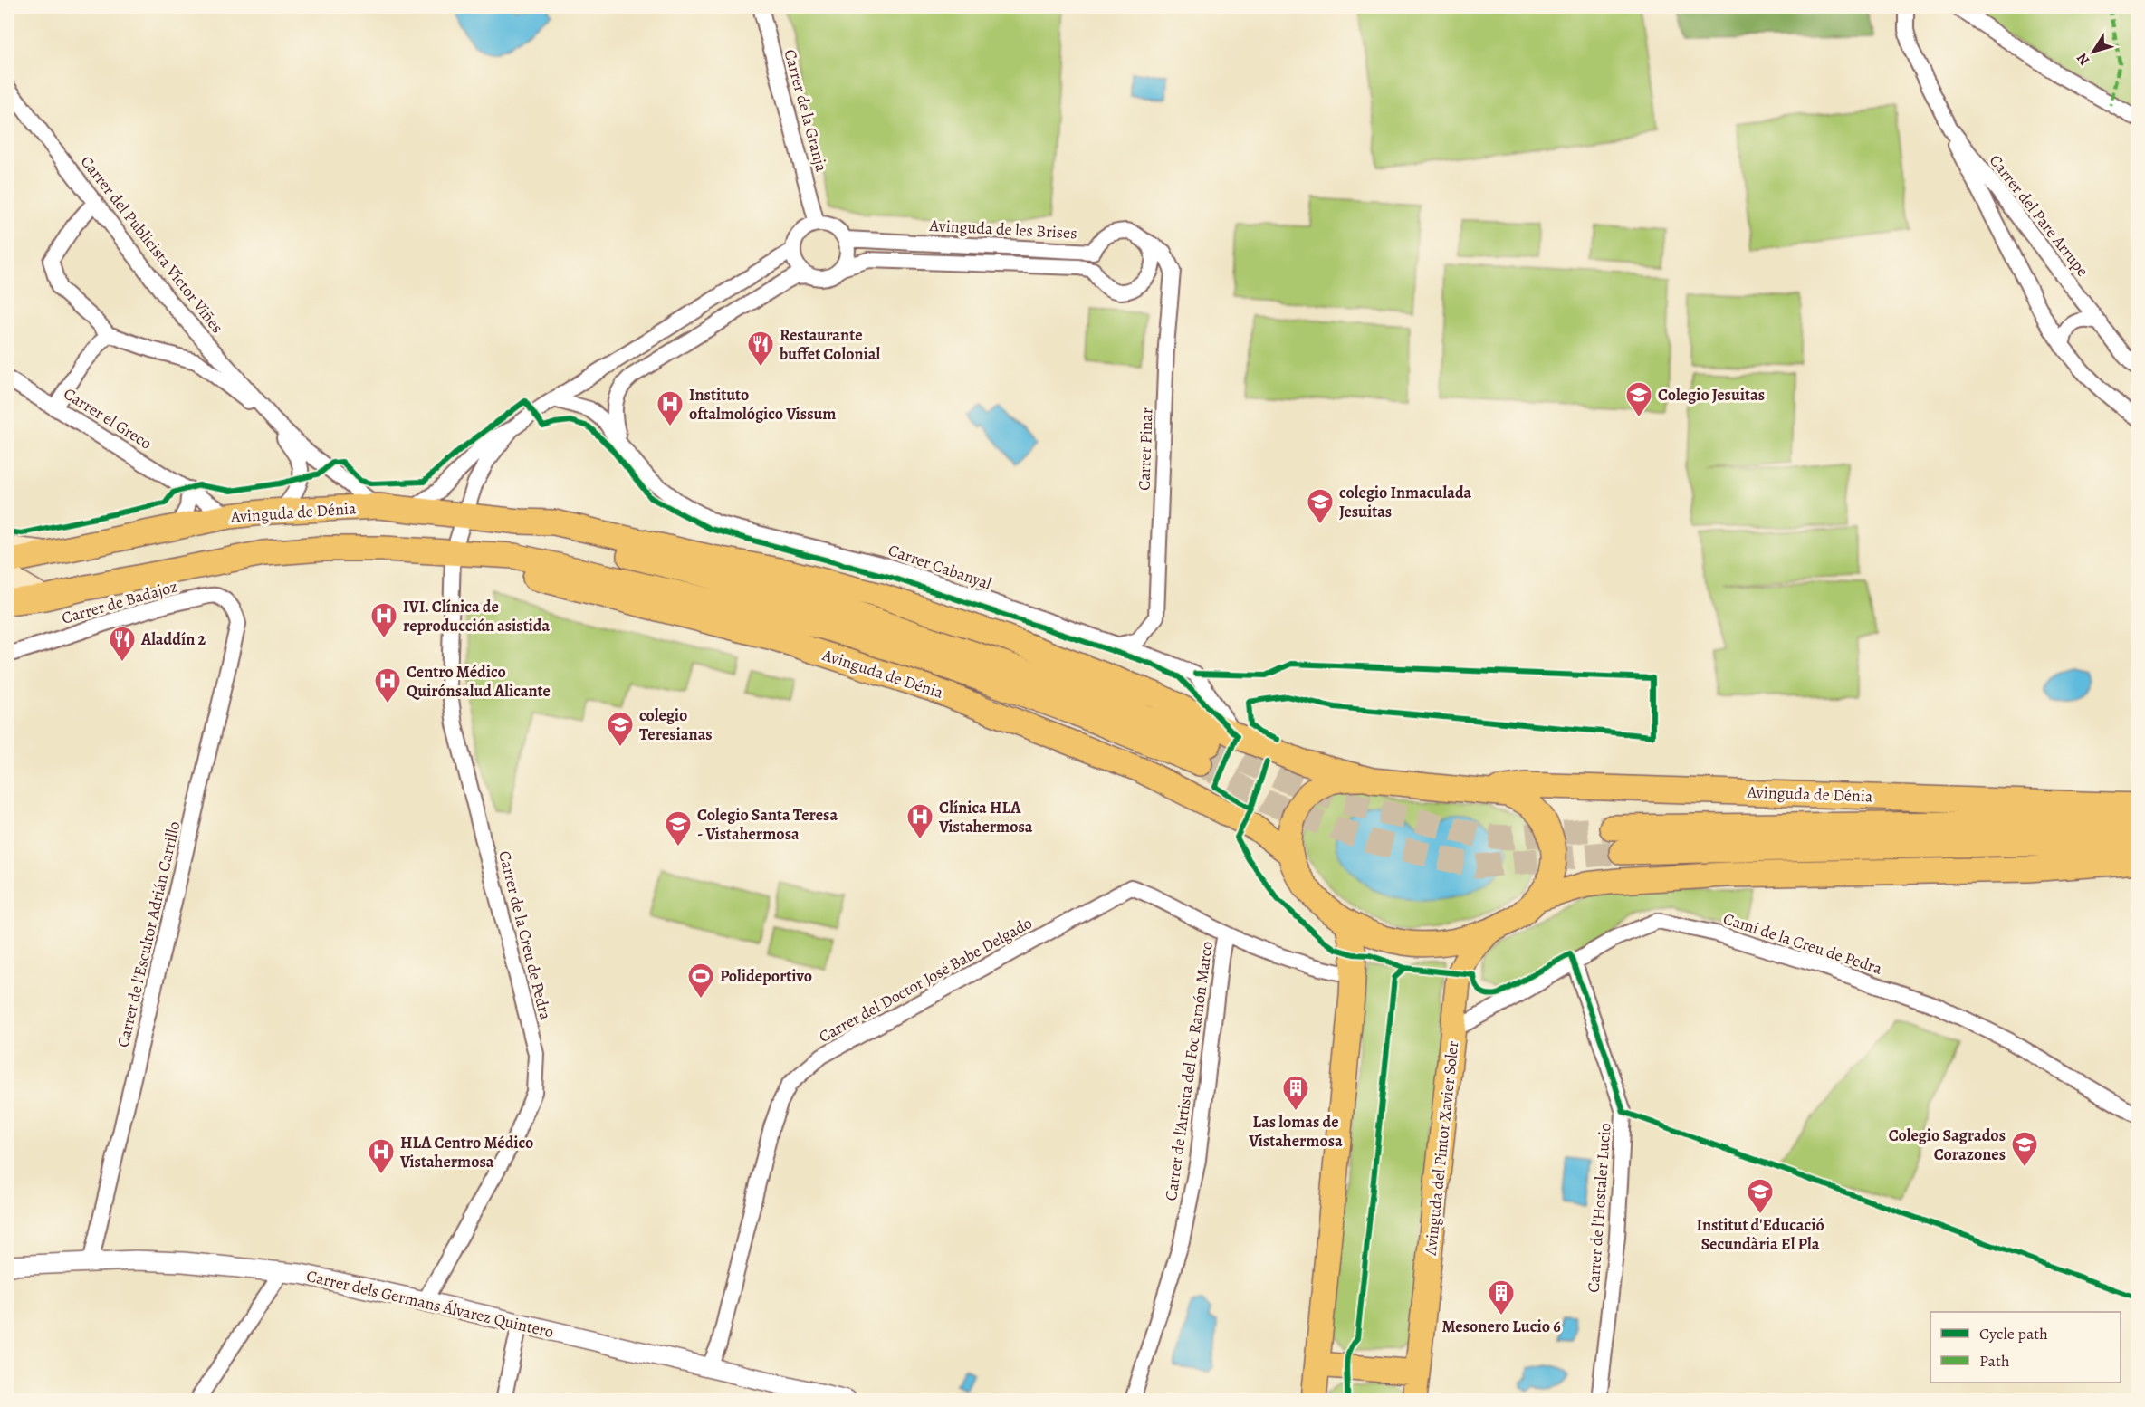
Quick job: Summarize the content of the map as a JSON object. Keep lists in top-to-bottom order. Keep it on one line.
{"streets":{"main road":["Avinguda de Dénia","Avinguda del Pintor Xavier Soler"],"street":["Carrer de la Granja","Carrer del Pare Arrupe","Avinguda de les Brises","Carrer del Publicista Víctor Viñes","Carrer el Greco","Carrer Pinar","Carrer Cabanyal","Carrer de Badajoz","Carrer de l'Escultor Adrián Carrillo","Carrer de la Creu de Pedra","Camí de la Creu de Pedra","Carrer del Doctor José Babe Delgado","Carrer de l'Artista del Foc Ramón Marco","Carrer de l'Hostaler Lucio","Carrer dels Germans Álvarez Quintero"]},"crossings":[["Carrer de la Granja","Avinguda de les Brises"],["Avinguda de les Brises","Carrer Pinar"],["Carrer del Publicista Víctor Viñes","Avinguda de Dénia"],["Carrer el Greco","Avinguda de Dénia"],["Carrer Pinar","Carrer Cabanyal"],["Avinguda de Dénia","Carrer Cabanyal"],["Avinguda de Dénia","Carrer de la Creu de Pedra"],["Avinguda de Dénia","Avinguda del Pintor Xavier Soler"],["Carrer de Badajoz","Carrer de l'Escultor Adrián Carrillo"],["Carrer de l'Escultor Adrián Carrillo","Carrer dels Germans Álvarez Quintero"],["Carrer de la Creu de Pedra","Carrer dels Germans Álvarez Quintero"],["Camí de la Creu de Pedra","Avinguda del Pintor Xavier Soler"],["Camí de la Creu de Pedra","Carrer de l'Hostaler Lucio"],["Carrer del Doctor José Babe Delgado","Carrer de l'Artista del Foc Ramón Marco"],["Carrer del Doctor José Babe Delgado","Carrer dels Germans Álvarez Quintero"]],"places":{"restaurant":["Restaurante buffet Colonial","Aladdín 2"],"school or university":["Colegio Jesuitas","colegio Inmaculada Jesuitas","colegio Teresianas","Colegio Santa Teresa - Vistahermosa","Colegio Sagrados Corazones","Institut d'Educació Secundària El Pla"],"hospital":["Instituto oftalmológico Vissum","IVI. Clínica de reproducción asistida","Centro Médico Quirónsalud Alicante","Clínica HLA Vistahermosa","HLA Centro Médico Vistahermosa"],"sports":["Polideportivo"],"building":["Las lomas de Vistahermosa","Mesonero Lucio 6"]},"legend":["Cycle path","Path"],"north":"bottom left"}
